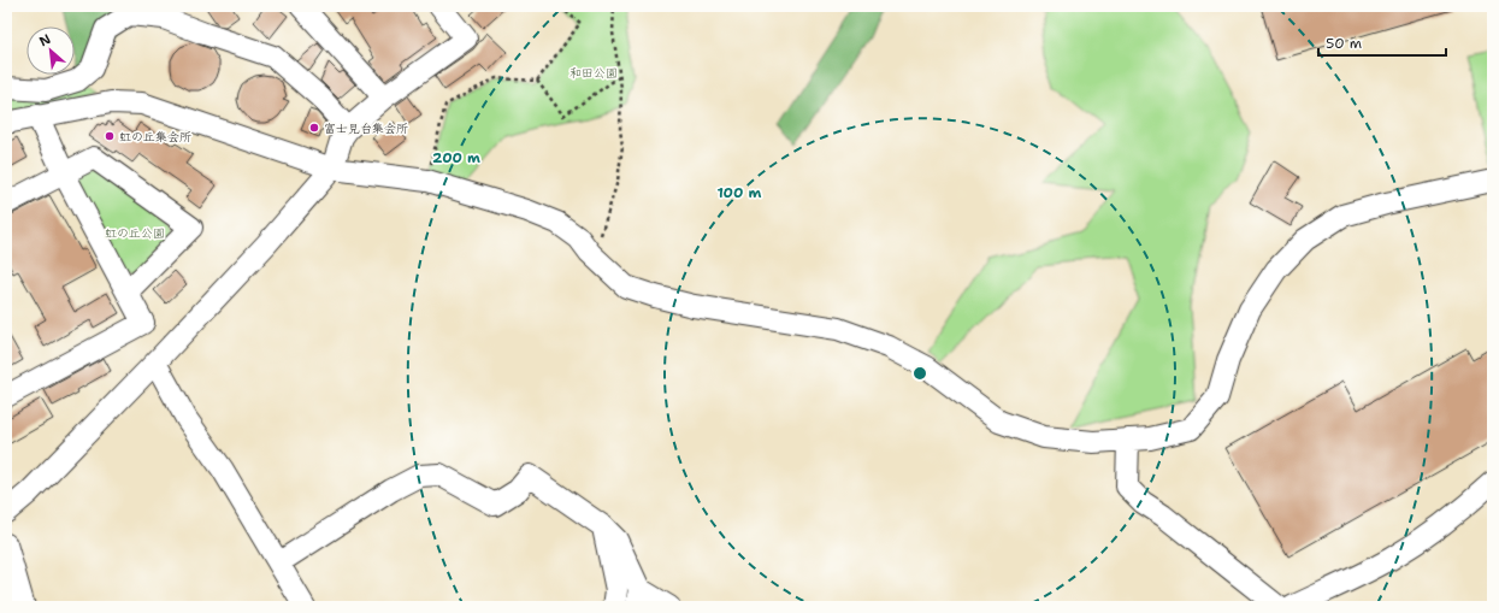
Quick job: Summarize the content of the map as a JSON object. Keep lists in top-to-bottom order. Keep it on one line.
{"parks":["和田公園","虹の丘公園"],"places":["富士見台集会所","虹の丘集会所"],"scale_bar":"50 m","north":"top left","rings":["200 m","100 m"]}
